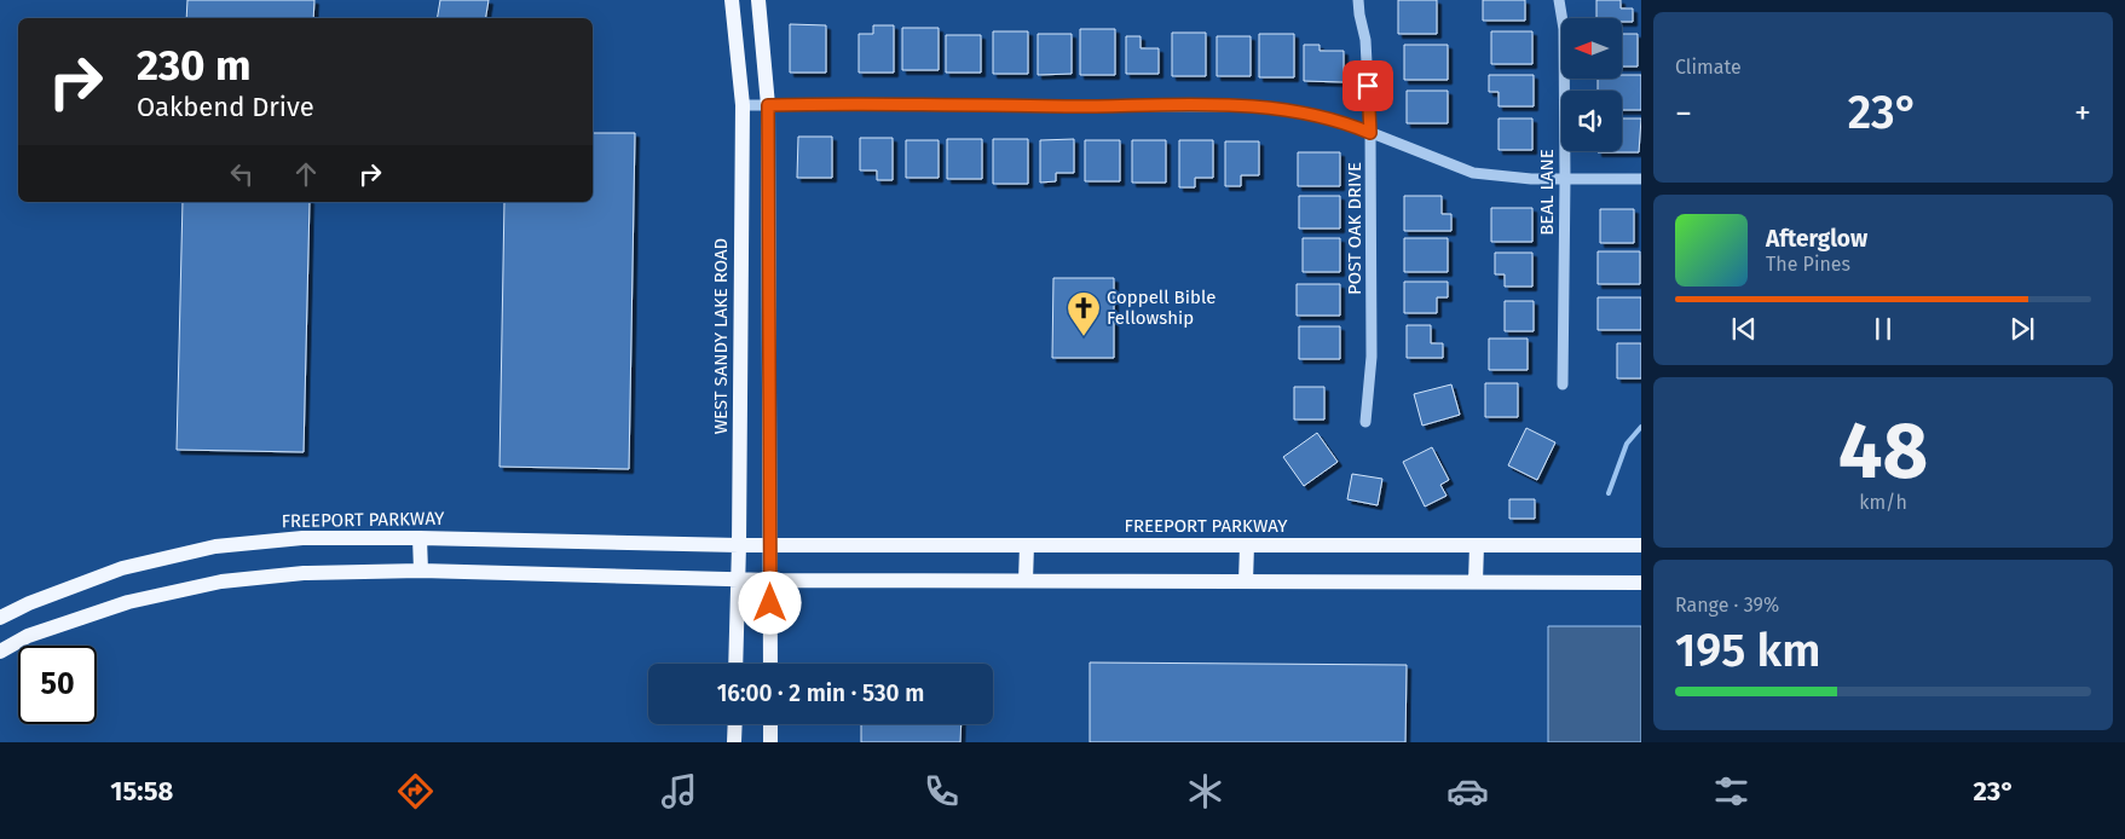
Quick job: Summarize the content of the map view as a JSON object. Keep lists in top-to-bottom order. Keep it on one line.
{"streets":{"main road":["WEST SANDY LAKE ROAD","FREEPORT PARKWAY"],"street":["BEAL LANE","POST OAK DRIVE"]},"crossings":[["WEST SANDY LAKE ROAD","FREEPORT PARKWAY"]],"places":{"church":["Coppell Bible Fellowship"]},"north":"left","page":{"tile":["Climate",["48","km/h"],["Range · 39%","195 km"]],"turn":["230 m","Oakbend Drive"],"heat":["−","23°","+"],"song":["Afterglow","The Pines"],"limit":"50","trip":"16:00 · 2 min · 530 m","tabs":["15:58","23°"]}}
